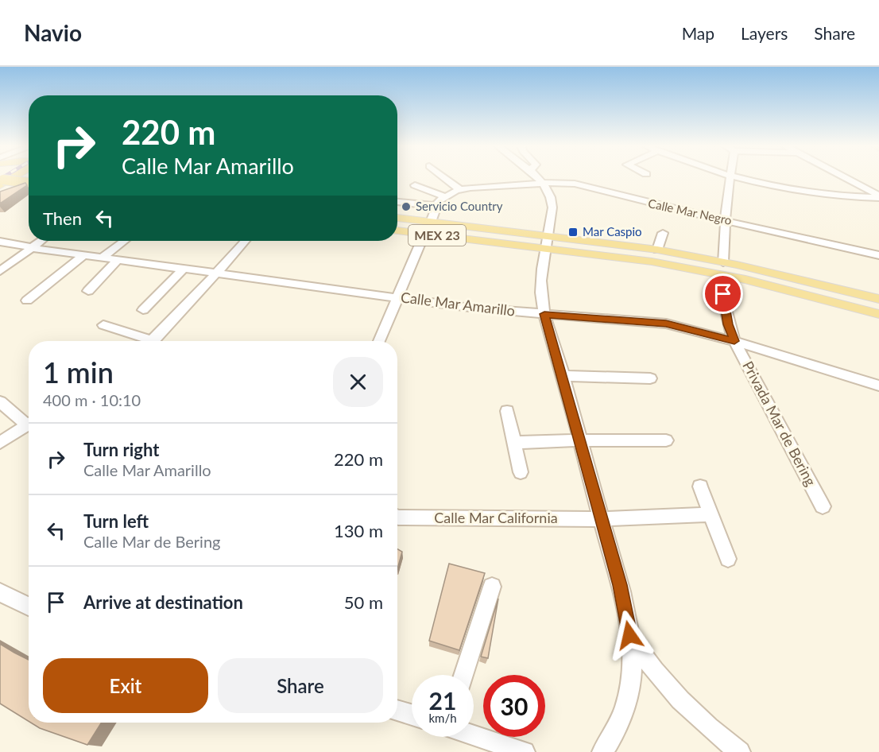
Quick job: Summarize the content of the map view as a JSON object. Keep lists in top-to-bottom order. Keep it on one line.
{"streets":{"main road":["MEX 23"],"street":["Calle Mar Negro","Calle Mar Amarillo","Privada Mar de Bering","Calle Mar California"]},"crossings":[["Calle Mar Negro","MEX 23"],["MEX 23","Privada Mar de Bering"],["Calle Mar Amarillo","Privada Mar de Bering"]],"places":{"other":["Servicio Country"],"transit":["Mar Caspio"]},"page":{"header":"Navio","nav":["Map","Layers","Share"],"turn":["220 m","Calle Mar Amarillo"],"then":"Then","heading":["1 min","400 m · 10:10"],"list":[{"name":"Turn right","note":"Calle Mar Amarillo","value":"220 m"},{"name":"Turn left","note":"Calle Mar de Bering","value":"130 m"},{"name":"Arrive at destination","value":"50 m"}],"buttons":["Exit","Share"],"speed":"21 km/h","limit":"30"}}
